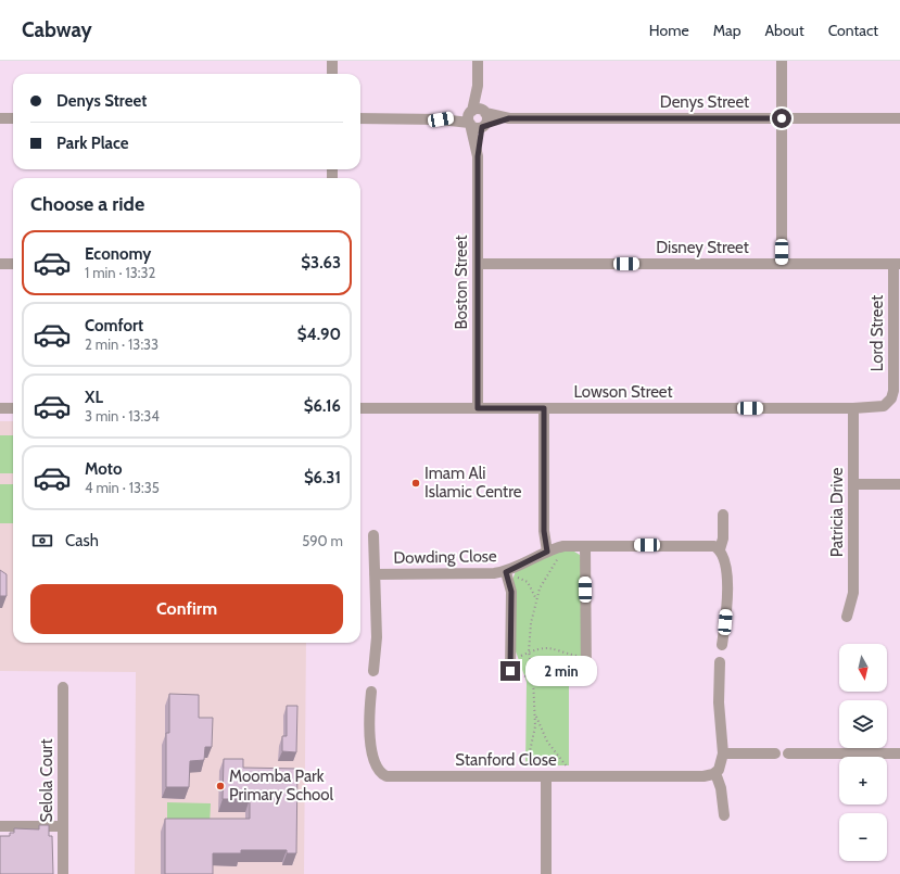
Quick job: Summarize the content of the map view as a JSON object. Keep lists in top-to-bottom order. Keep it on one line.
{"streets":{"street":["Denys Street","Disney Street","Boston Street","Lord Street","Lowson Street","Patricia Drive","Dowding Close","Stanford Close","Selola Court"]},"crossings":[["Denys Street","Boston Street"],["Disney Street","Boston Street"],["Disney Street","Lord Street"],["Boston Street","Lowson Street"],["Lord Street","Lowson Street"],["Lowson Street","Patricia Drive"]],"places":["Imam Ali Islamic Centre","Moomba Park Primary School"],"north":"bottom","page":{"header":"Cabway","nav":["Home","Map","About","Contact"],"banner":["Denys Street","Park Place"],"heading":"Choose a ride","list":[{"name":"Economy","note":"1 min · 13:32","value":"$3.63"},{"name":"Comfort","note":"2 min · 13:33","value":"$4.90"},{"name":"XL","note":"3 min · 13:34","value":"$6.16"},{"name":"Moto","note":"4 min · 13:35","value":"$6.31"}],"pay":["Cash","590 m"],"buttons":"Confirm","map_buttons":["+","−"],"bubble":"2 min"}}
